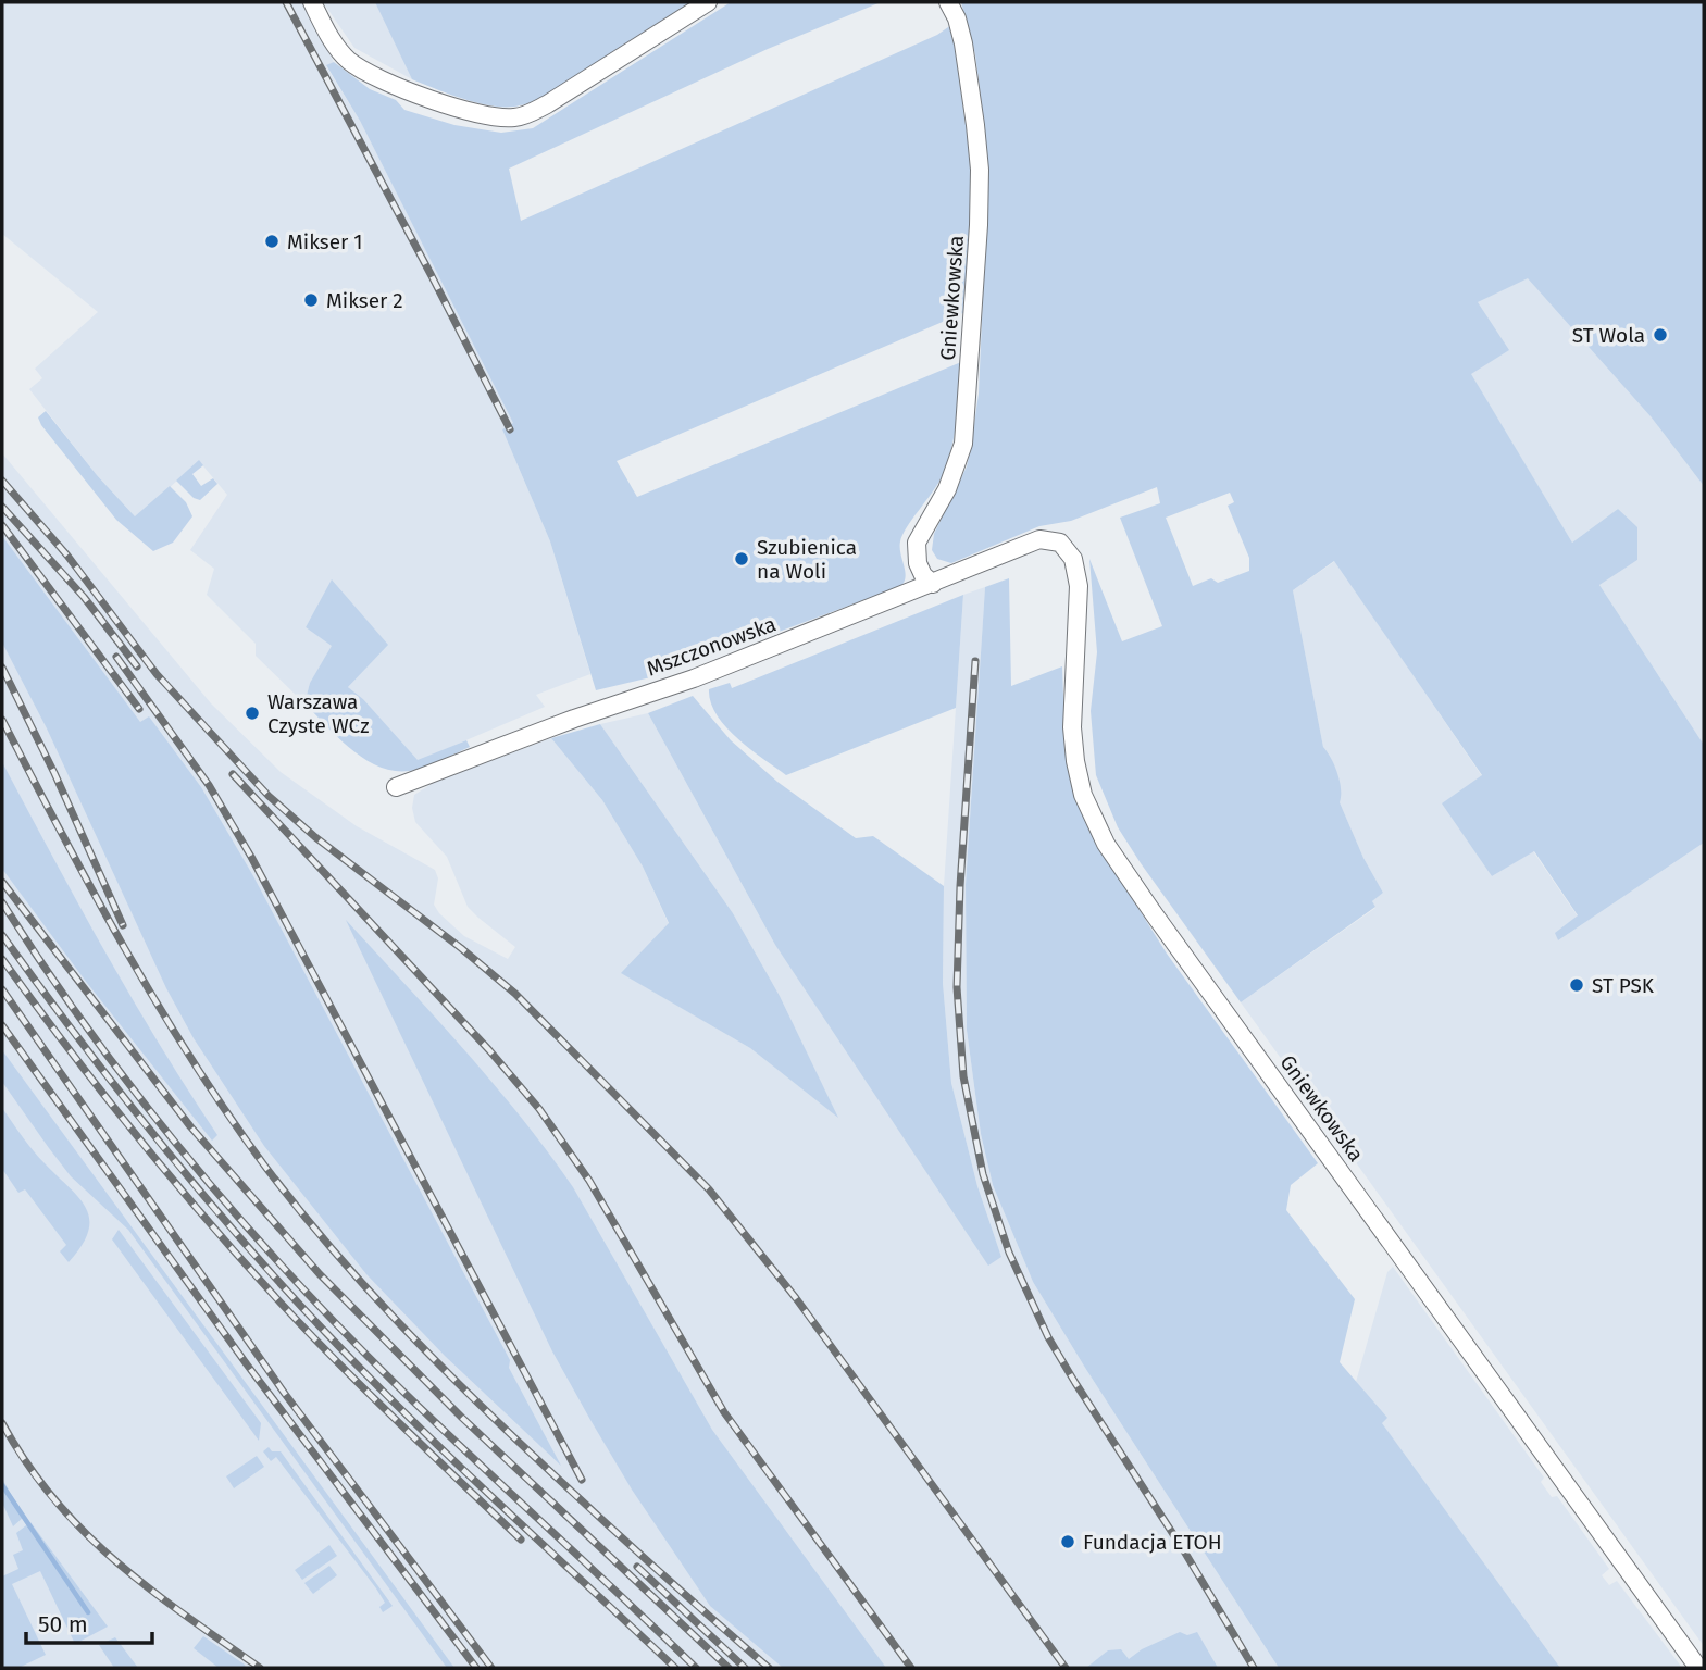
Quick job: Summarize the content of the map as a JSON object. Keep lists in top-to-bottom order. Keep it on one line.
{"streets":{"street":["Gniewkowska","Mszczonowska"]},"crossings":[["Gniewkowska","Mszczonowska"]],"places":["Mikser 1","Mikser 2","ST Wola","Szubienica na Woli","Warszawa Czyste WCz","ST PSK","Fundacja ETOH"],"scale_bar":"50 m"}
